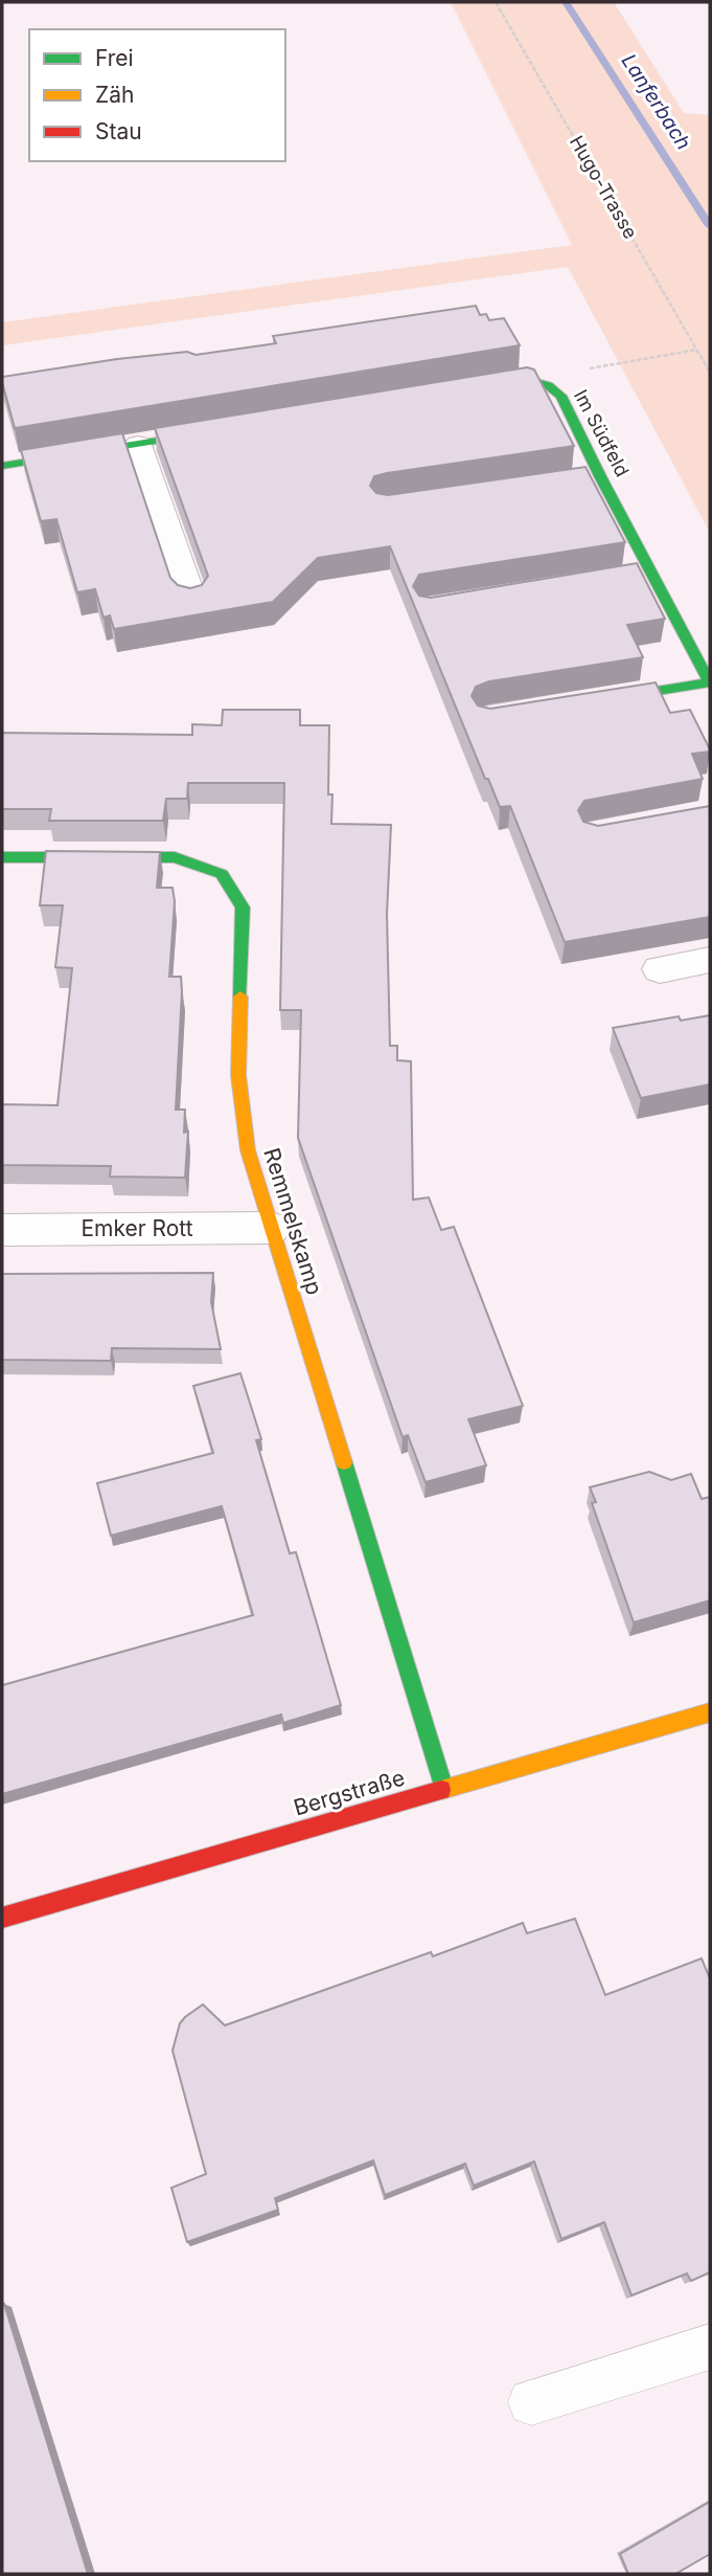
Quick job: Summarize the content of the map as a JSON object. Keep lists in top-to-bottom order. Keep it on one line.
{"streets":{"street":["Im Südfeld","Remmelskamp","Emker Rott","Bergstraße"],"path":["Hugo-Trasse"]},"crossings":[["Remmelskamp","Emker Rott"],["Remmelskamp","Bergstraße"]],"water":["Lanferbach"],"legend":["Frei","Zäh","Stau"]}
